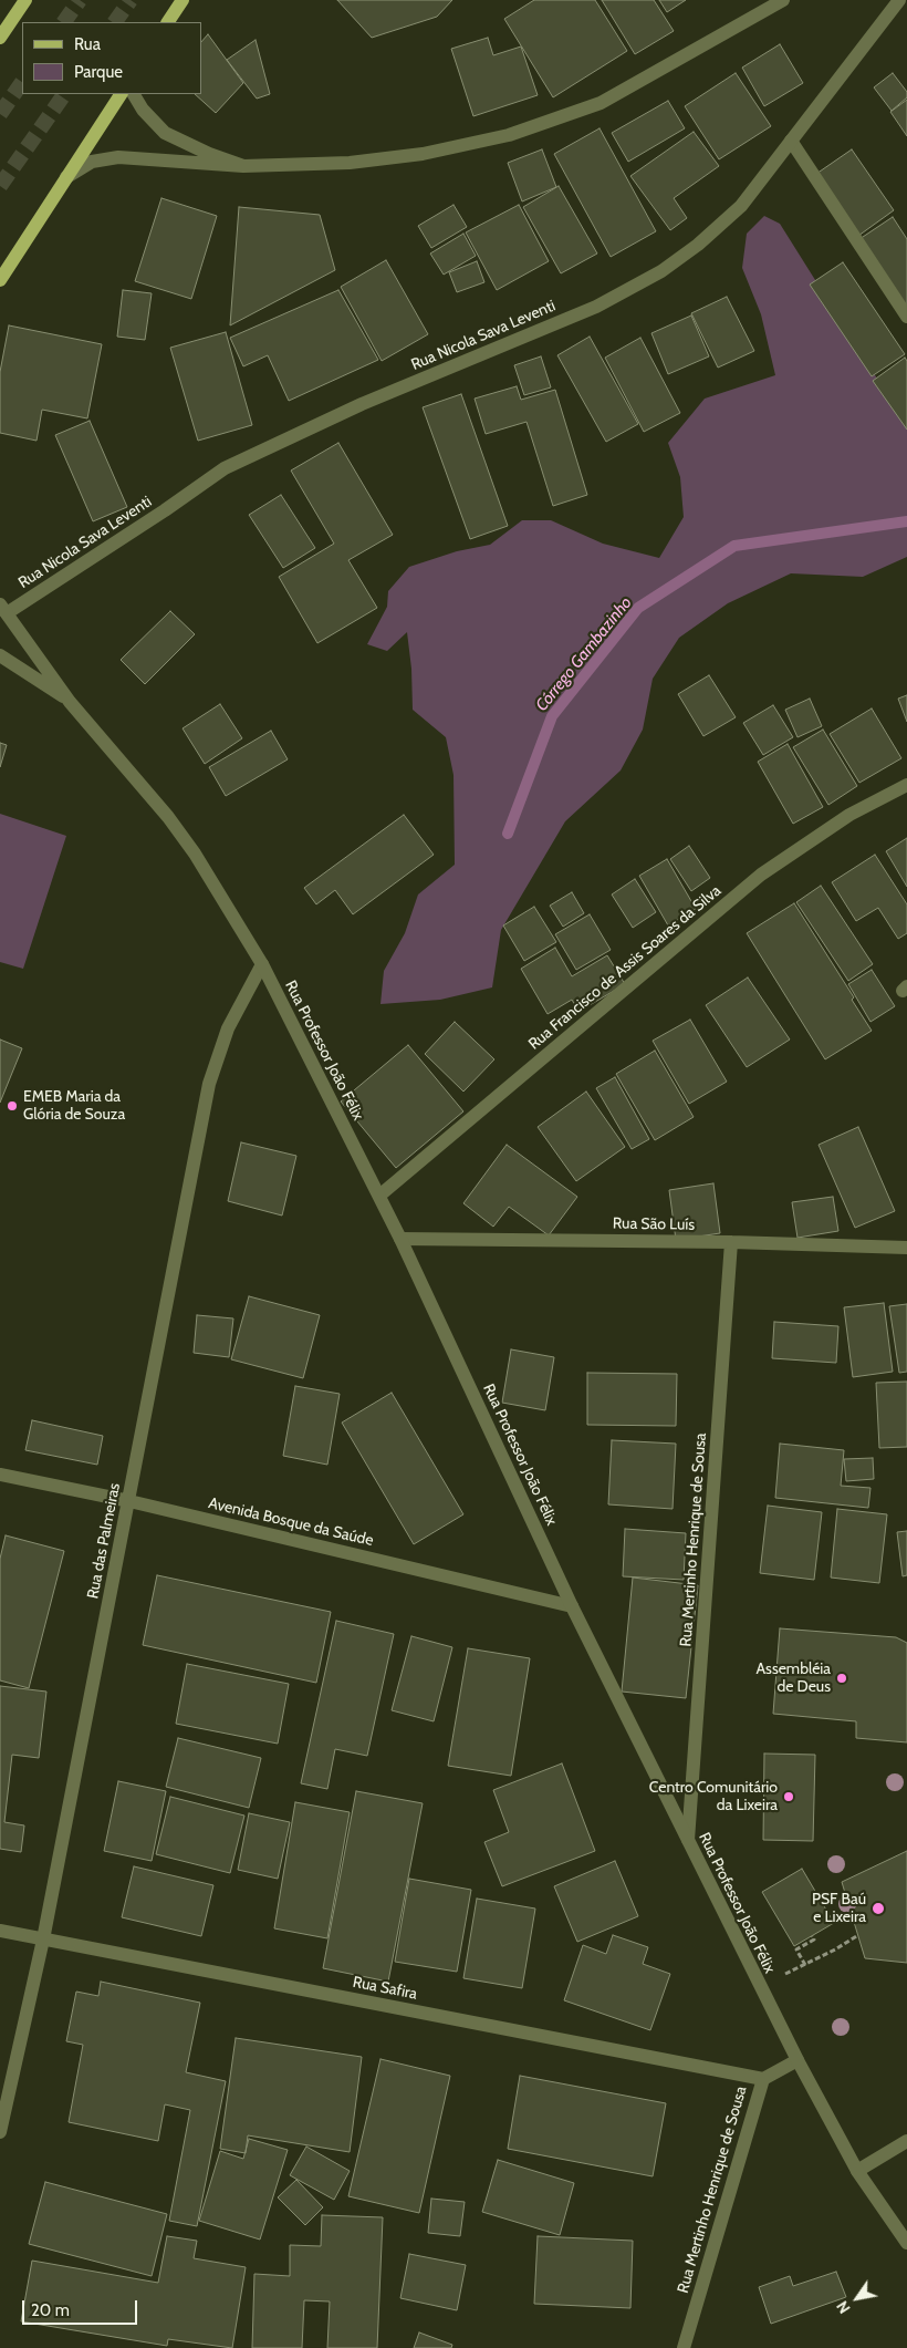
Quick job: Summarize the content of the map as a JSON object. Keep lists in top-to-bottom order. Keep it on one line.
{"streets":{"street":["Rua Nicola Sava Leventi","Rua Francisco de Assis Soares da Silva","Rua Professor João Félix","Rua São Luís","Avenida Bosque da Saúde","Rua Mertinho Henrique de Sousa","Rua das Palmeiras","Rua Safira"]},"crossings":[["Rua Francisco de Assis Soares da Silva","Rua Professor João Félix"],["Rua Professor João Félix","Rua São Luís"],["Rua Professor João Félix","Avenida Bosque da Saúde"],["Rua Professor João Félix","Rua Mertinho Henrique de Sousa"],["Rua Professor João Félix","Rua das Palmeiras"],["Rua São Luís","Rua Mertinho Henrique de Sousa"],["Avenida Bosque da Saúde","Rua das Palmeiras"],["Rua Mertinho Henrique de Sousa","Rua Safira"],["Rua das Palmeiras","Rua Safira"]],"water":["Córrego Gambazinho"],"places":["EMEB Maria da Glória de Souza","Assembléia de Deus","Centro Comunitário da Lixeira","PSF Baú e Lixeira"],"legend":["Rua","Parque"],"scale_bar":"20 m","north":"bottom left"}
